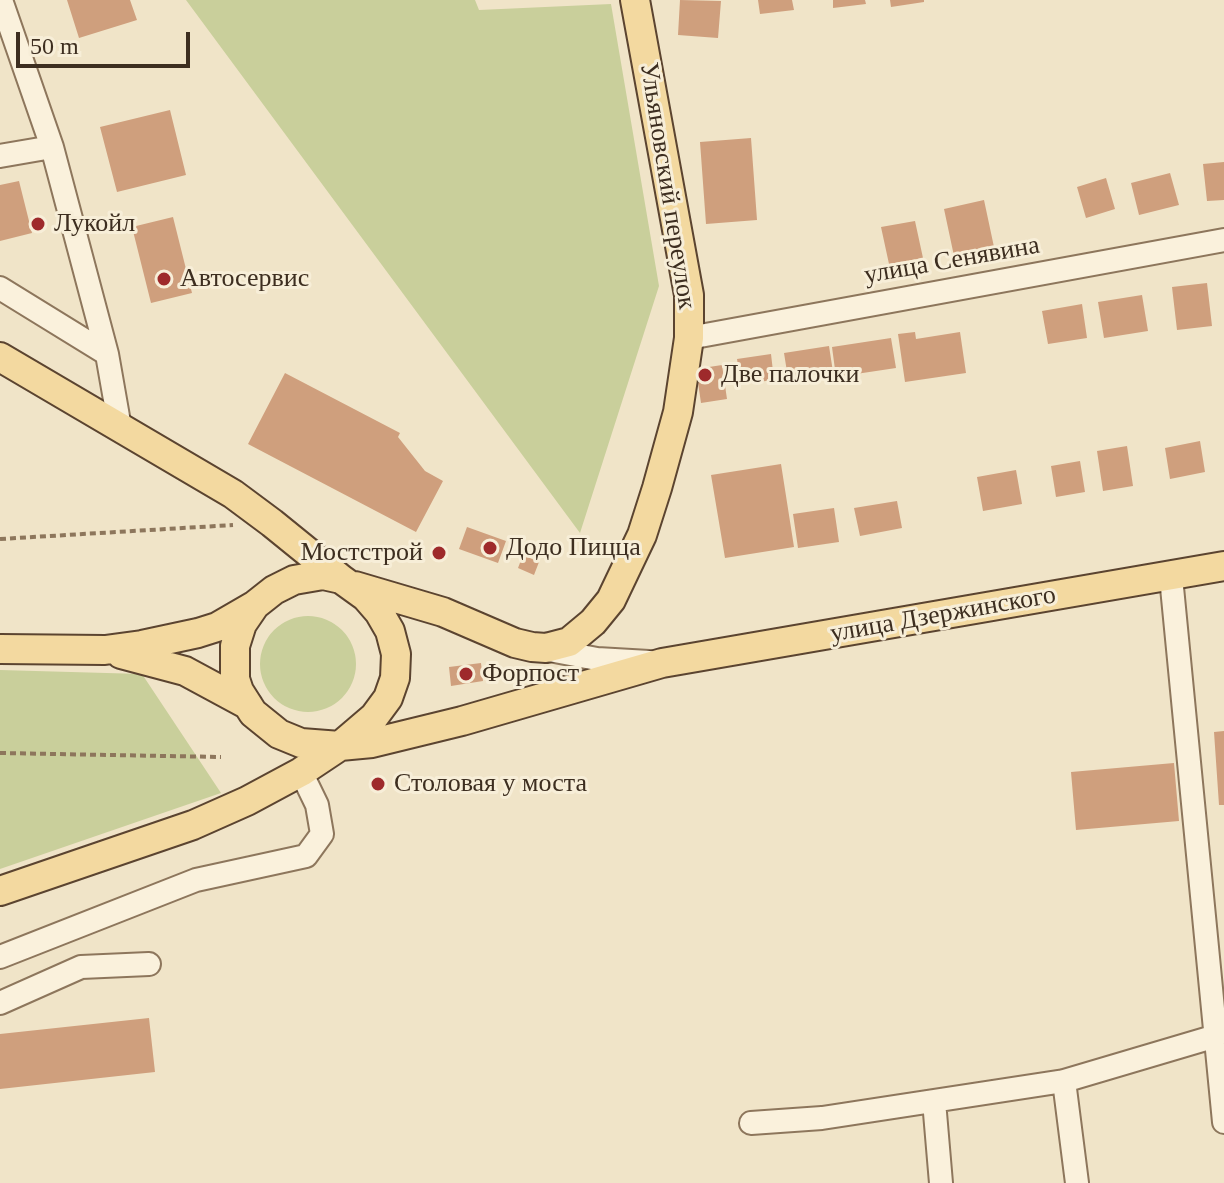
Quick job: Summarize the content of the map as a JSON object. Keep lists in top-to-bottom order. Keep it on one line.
{"streets":{"main road":["Ульяновский переулок","улица Дзержинского"],"street":["улица Сенявина"]},"crossings":[["Ульяновский переулок","улица Сенявина"]],"places":["Лукойл","Автосервис","Две палочки","Додо Пицца","Мостстрой","Форпост","Столовая у моста"],"scale_bar":"50 m"}
